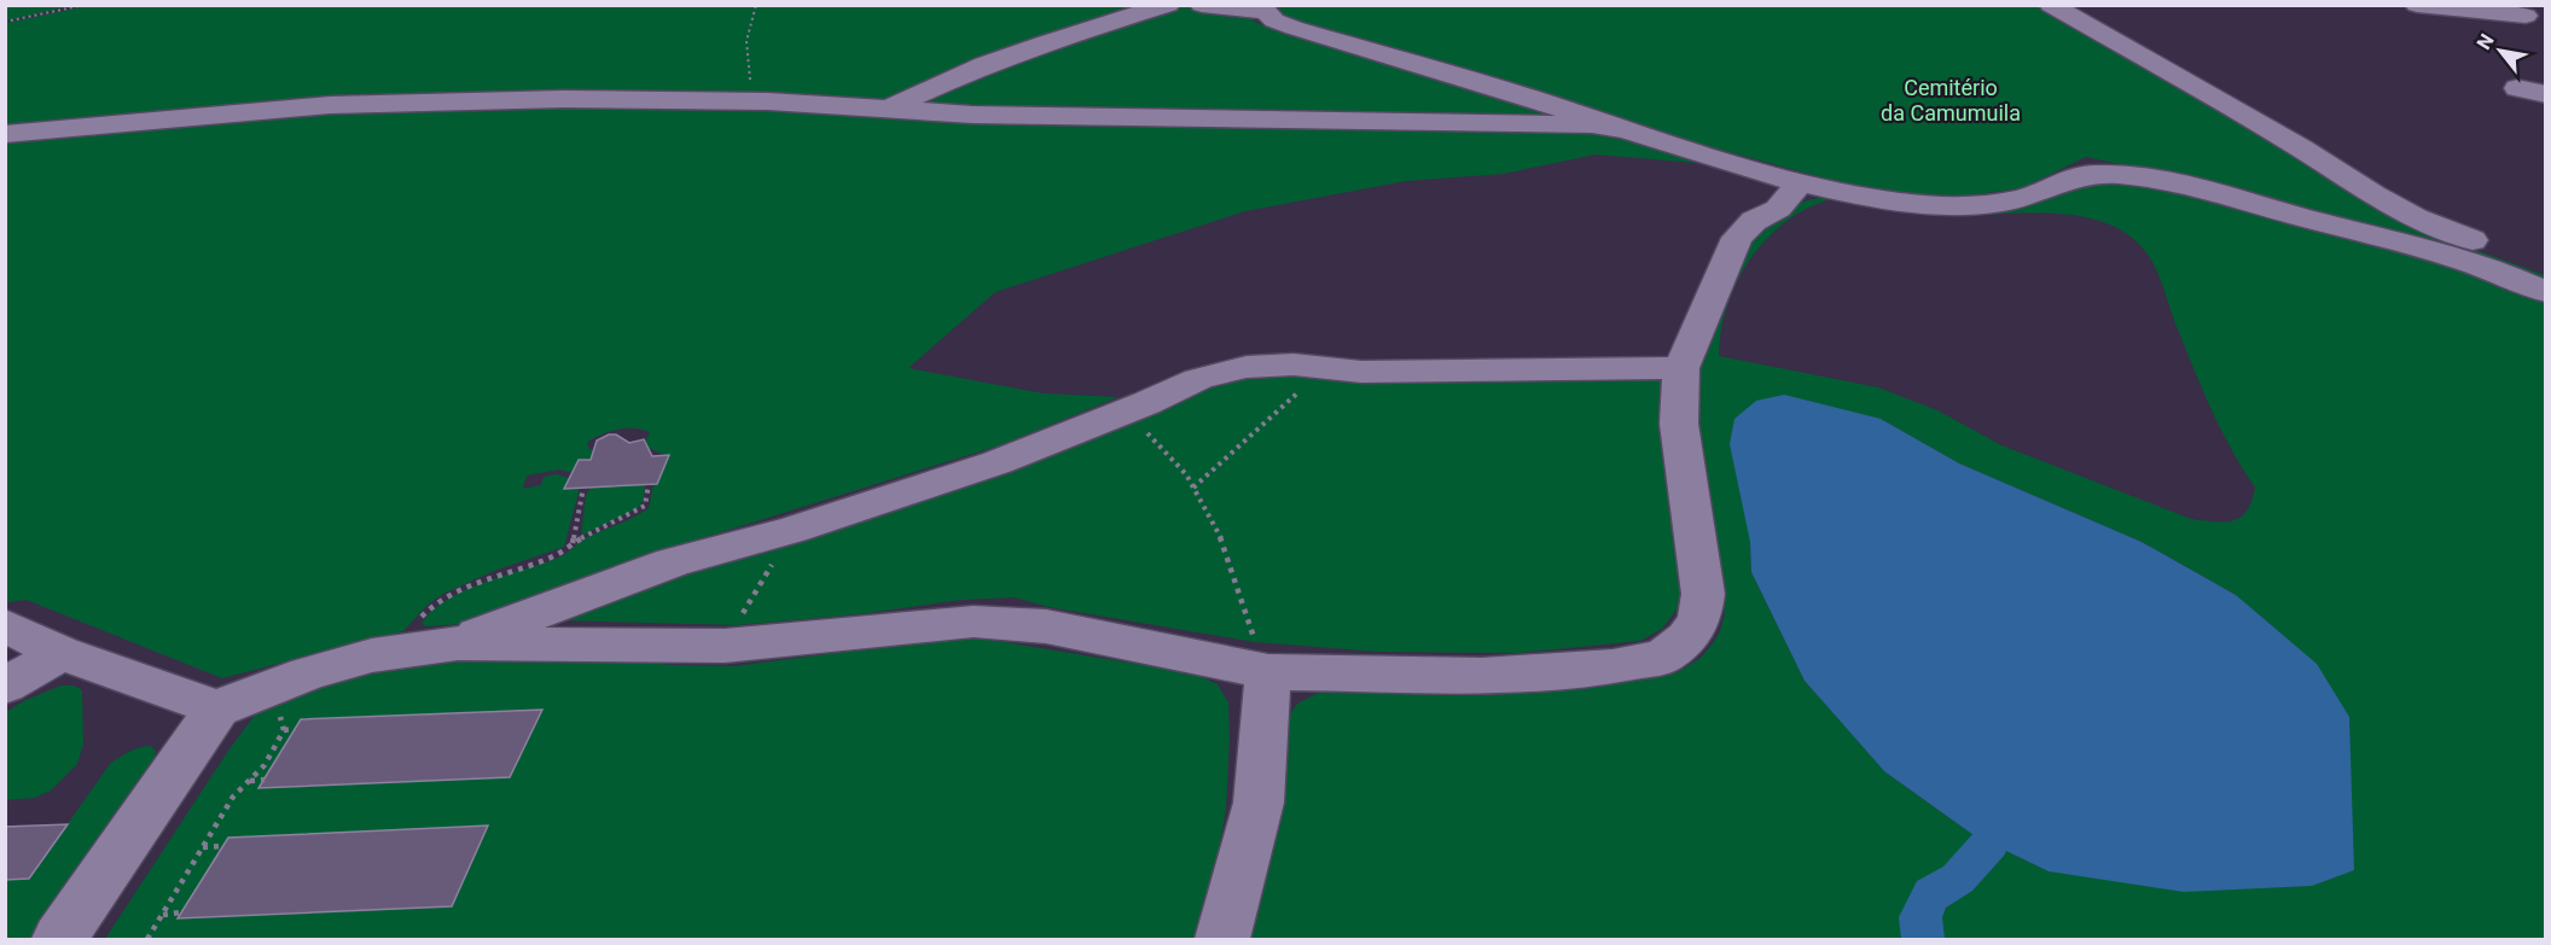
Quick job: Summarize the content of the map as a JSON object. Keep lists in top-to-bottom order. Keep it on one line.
{"parks":["Cemitério da Camumuila"],"north":"top left"}
